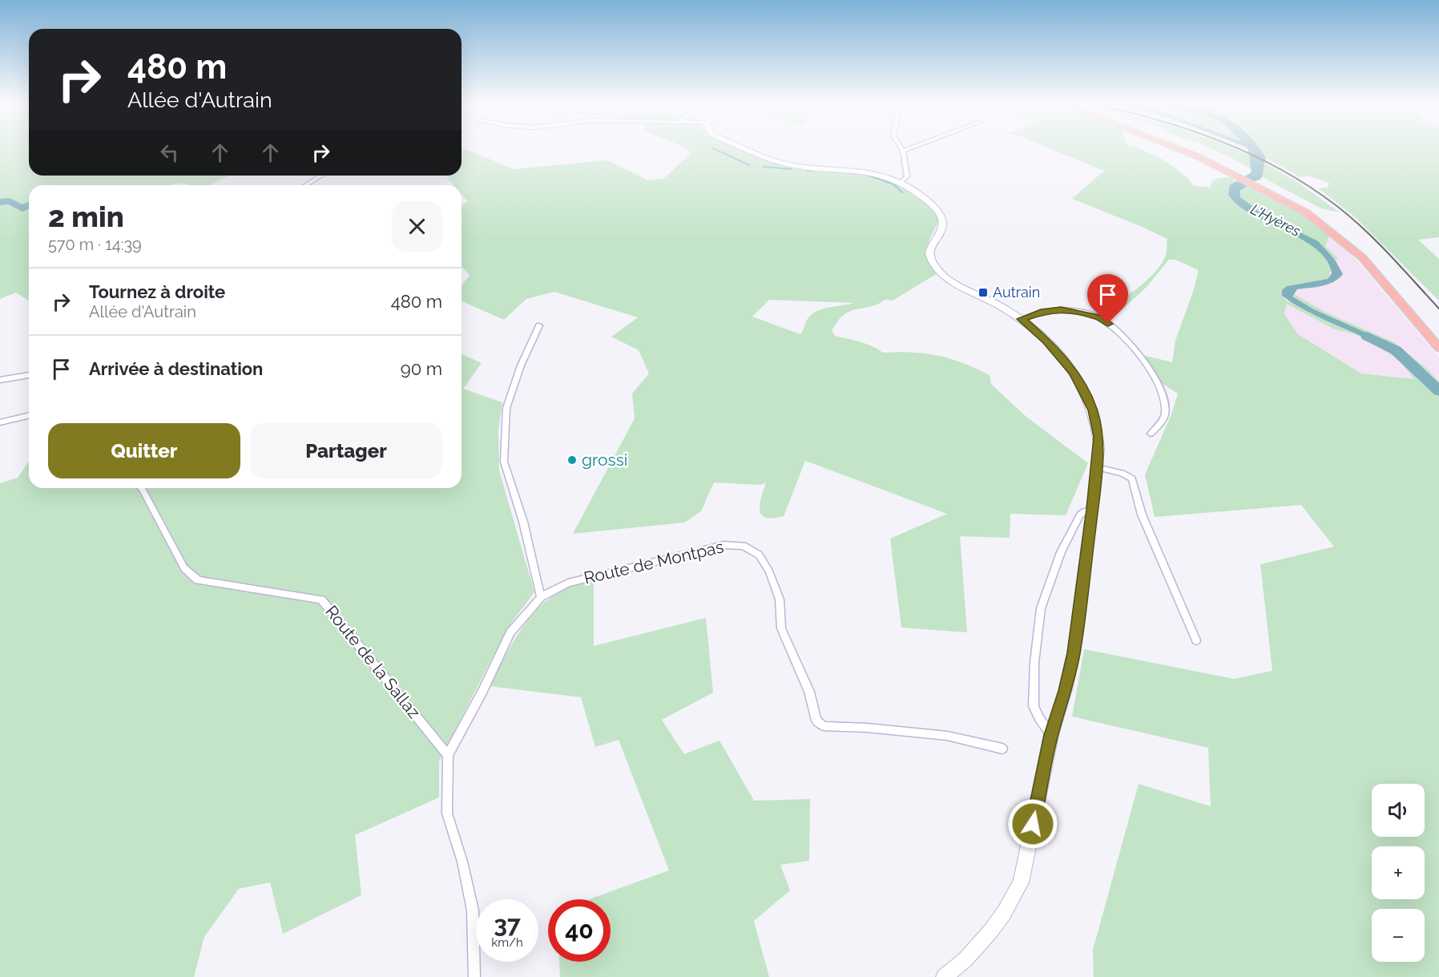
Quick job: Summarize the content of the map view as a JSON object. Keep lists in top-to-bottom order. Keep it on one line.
{"streets":{"street":["Route de Montpas","Route de la Sallaz"]},"crossings":[["Route de Montpas","Route de la Sallaz"]],"water":["L'Hyères"],"places":{"transit":["Autrain"],"other":["grossi"]},"page":{"turn":["480 m","Allée d'Autrain"],"heading":["2 min","570 m · 14:39"],"list":[{"name":"Tournez à droite","note":"Allée d'Autrain","value":"480 m"},{"name":"Arrivée à destination","value":"90 m"}],"buttons":["Quitter","Partager"],"map_buttons":["+","−"],"speed":"37 km/h","limit":"40"}}
